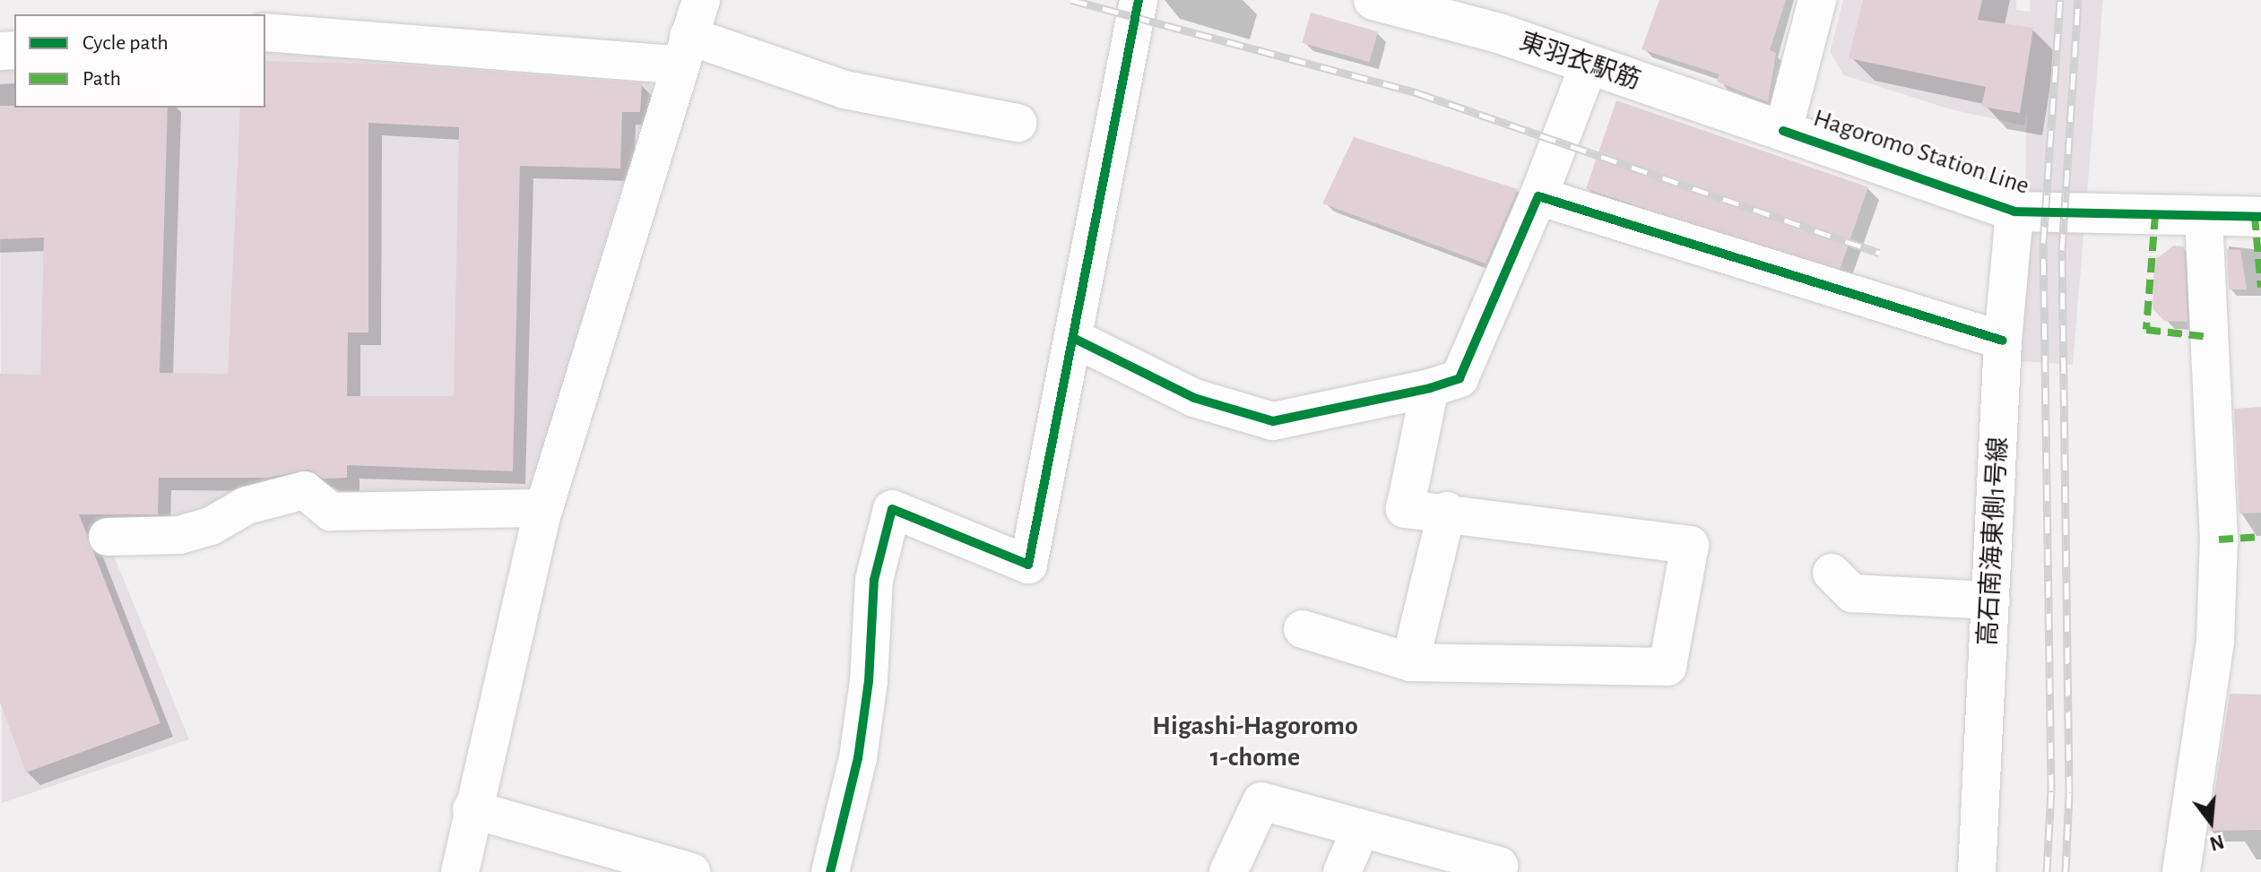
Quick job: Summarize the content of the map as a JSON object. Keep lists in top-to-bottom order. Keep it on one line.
{"streets":{"main road":["東羽衣駅筋","Hagoromo Station Line"],"street":["高石南海東側1号線"]},"crossings":[["東羽衣駅筋","Hagoromo Station Line"],["Hagoromo Station Line","高石南海東側1号線"]],"districts":["Higashi-Hagoromo 1-chome"],"legend":["Cycle path","Path"],"north":"bottom"}
